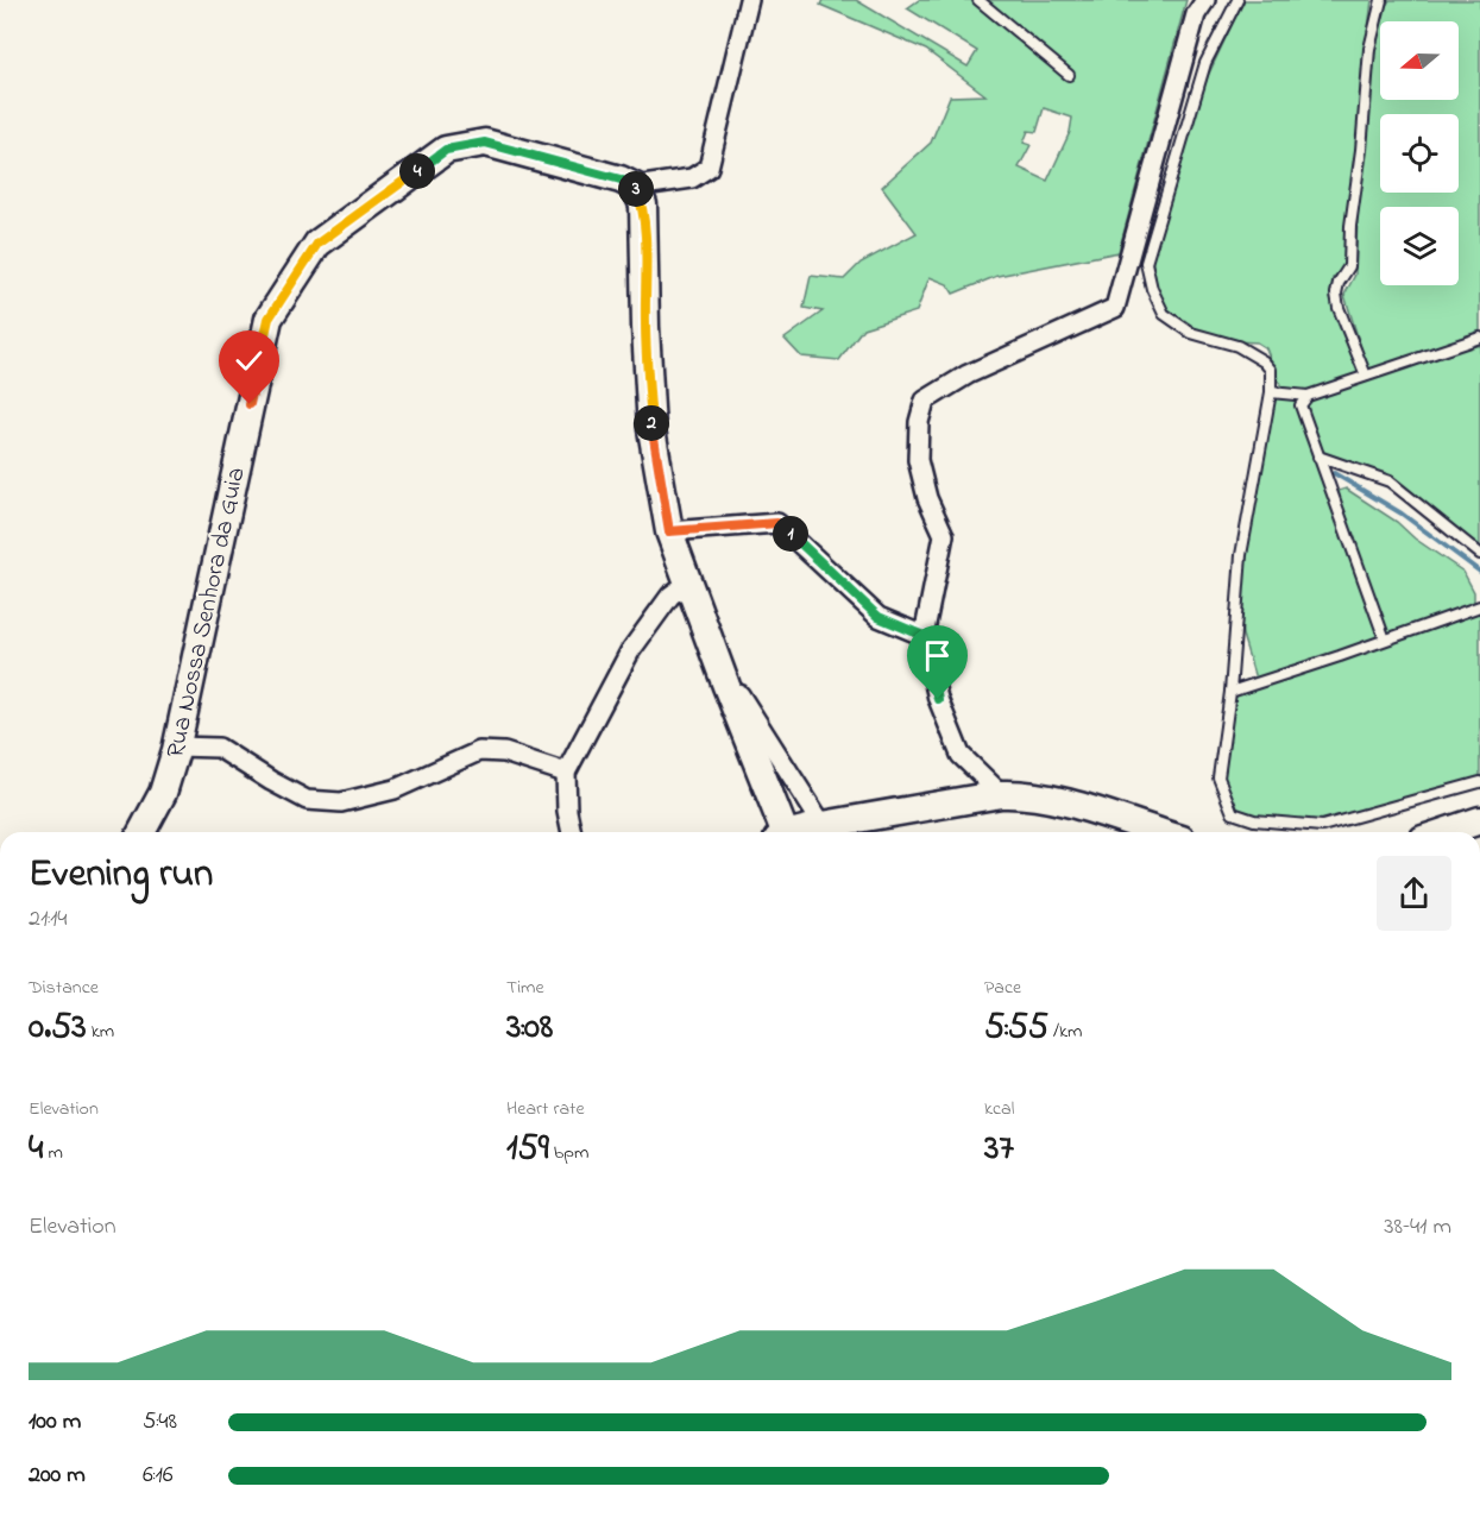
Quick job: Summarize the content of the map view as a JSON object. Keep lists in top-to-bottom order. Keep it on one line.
{"streets":{"street":["Rua Nossa Senhora da Guia"]},"north":"left","page":{"pins":["4","3","2","1"],"heading":["Evening run","21:14"],"stats":[["Distance","0.53 km"],["Time","3:08"],["Pace","5:55 /km"],["Elevation","4 m"],["Heart rate","159 bpm"],["kcal","37"]],"chart":["Elevation","38–41 m"],"list":[{"name":"100 m","note":"5:48"},{"name":"200 m","note":"6:16"}]}}
